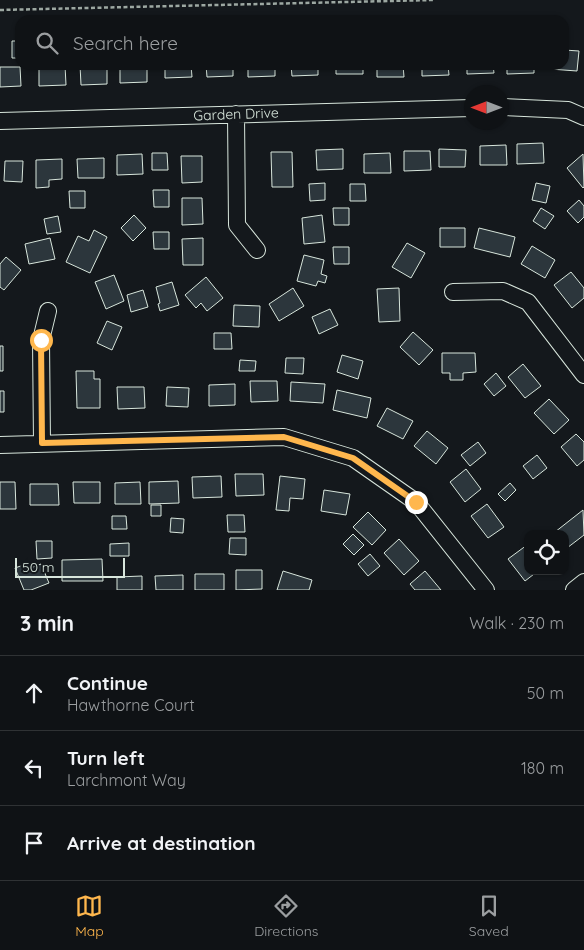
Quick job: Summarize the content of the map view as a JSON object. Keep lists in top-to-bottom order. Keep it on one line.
{"streets":{"street":["Garden Drive"]},"scale_bar":"50 m","north":"left","page":{"search":"Search here","scale":"50 m","heading":["3 min","Walk · 230 m"],"list":[["Continue","Hawthorne Court","50 m"],["Turn left","Larchmont Way","180 m"],"Arrive at destination"],"nav":["Map","Directions","Saved"]}}
